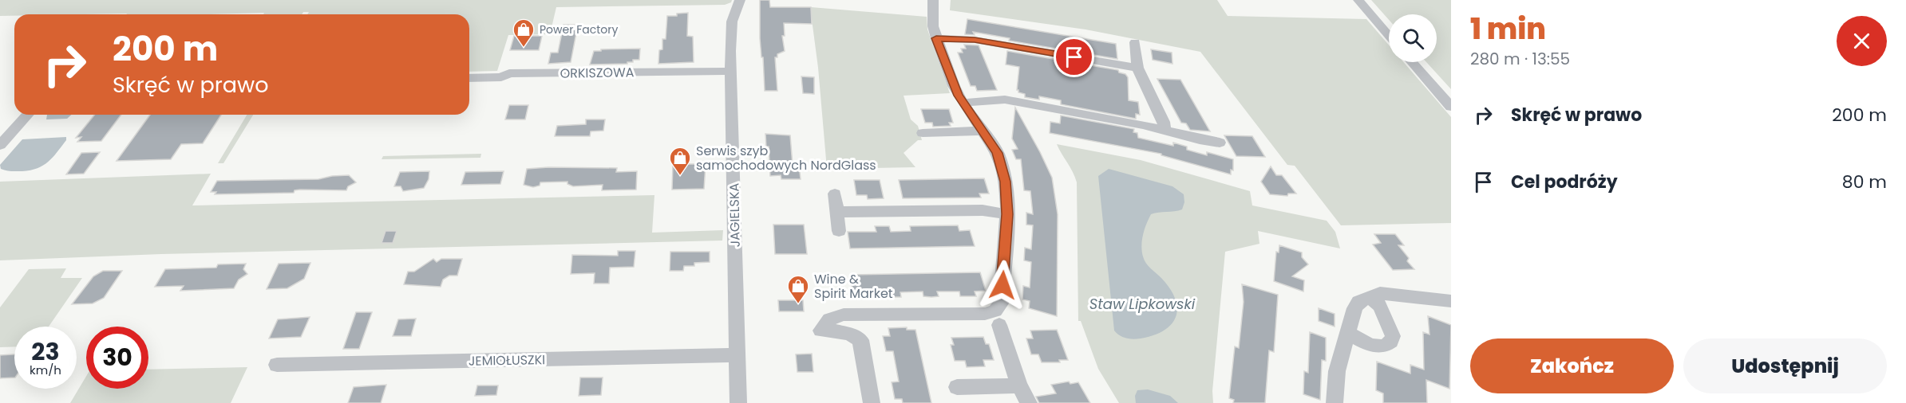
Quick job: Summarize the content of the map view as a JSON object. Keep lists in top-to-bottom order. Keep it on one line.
{"streets":{"street":["ORKISZOWA","JAGIELSKA","JEMIOŁUSZKI"]},"crossings":[["ORKISZOWA","JAGIELSKA"],["JAGIELSKA","JEMIOŁUSZKI"]],"water":["Staw Lipkowski"],"places":{"shop":["Power Factory","Serwis szyb samochodowych NordGlass","Wine & Spirit Market"]},"page":{"heading":["1 min","280 m · 13:55"],"turn":["200 m","Skręć w prawo"],"list":[{"name":"Skręć w prawo","value":"200 m"},{"name":"Cel podróży","value":"80 m"}],"speed":"23 km/h","limit":"30","buttons":["Zakończ","Udostępnij"]}}
